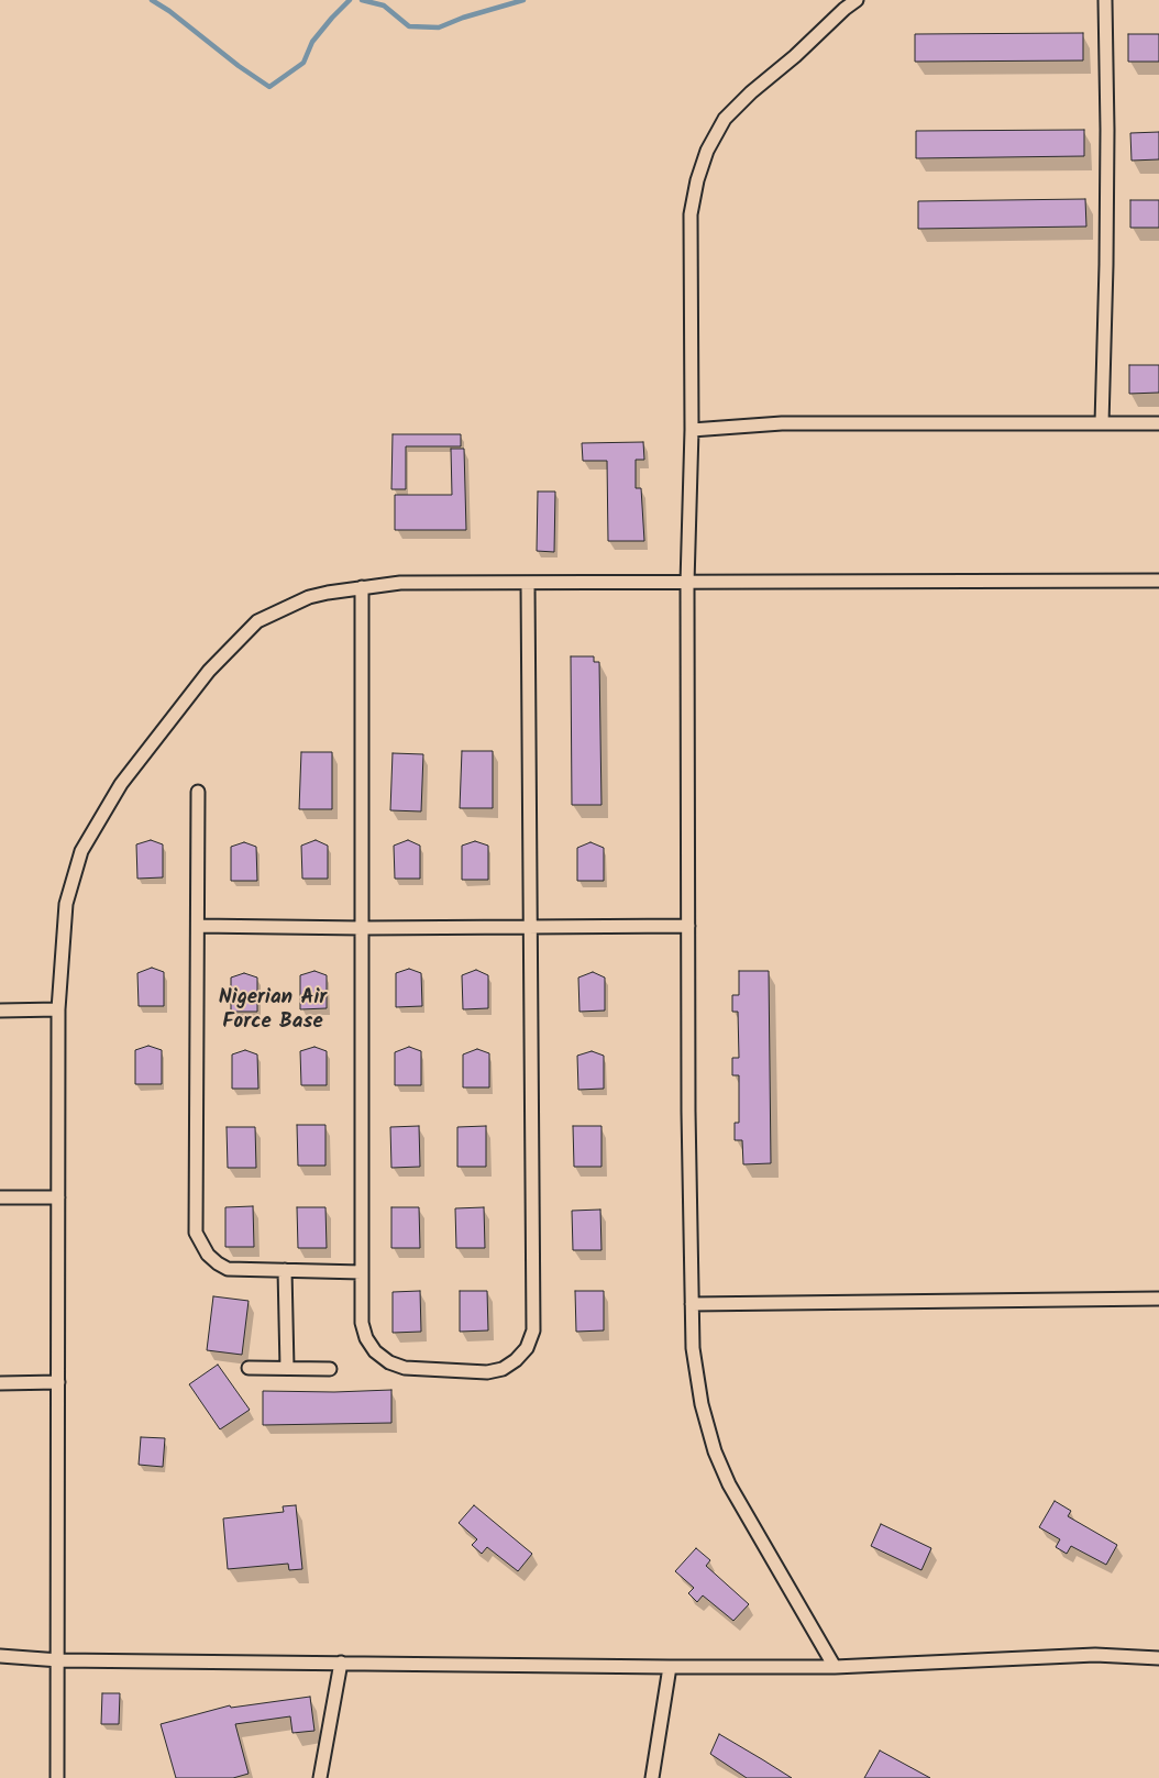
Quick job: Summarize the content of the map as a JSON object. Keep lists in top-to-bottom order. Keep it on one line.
{"districts":["Nigerian Air Force Base"]}
